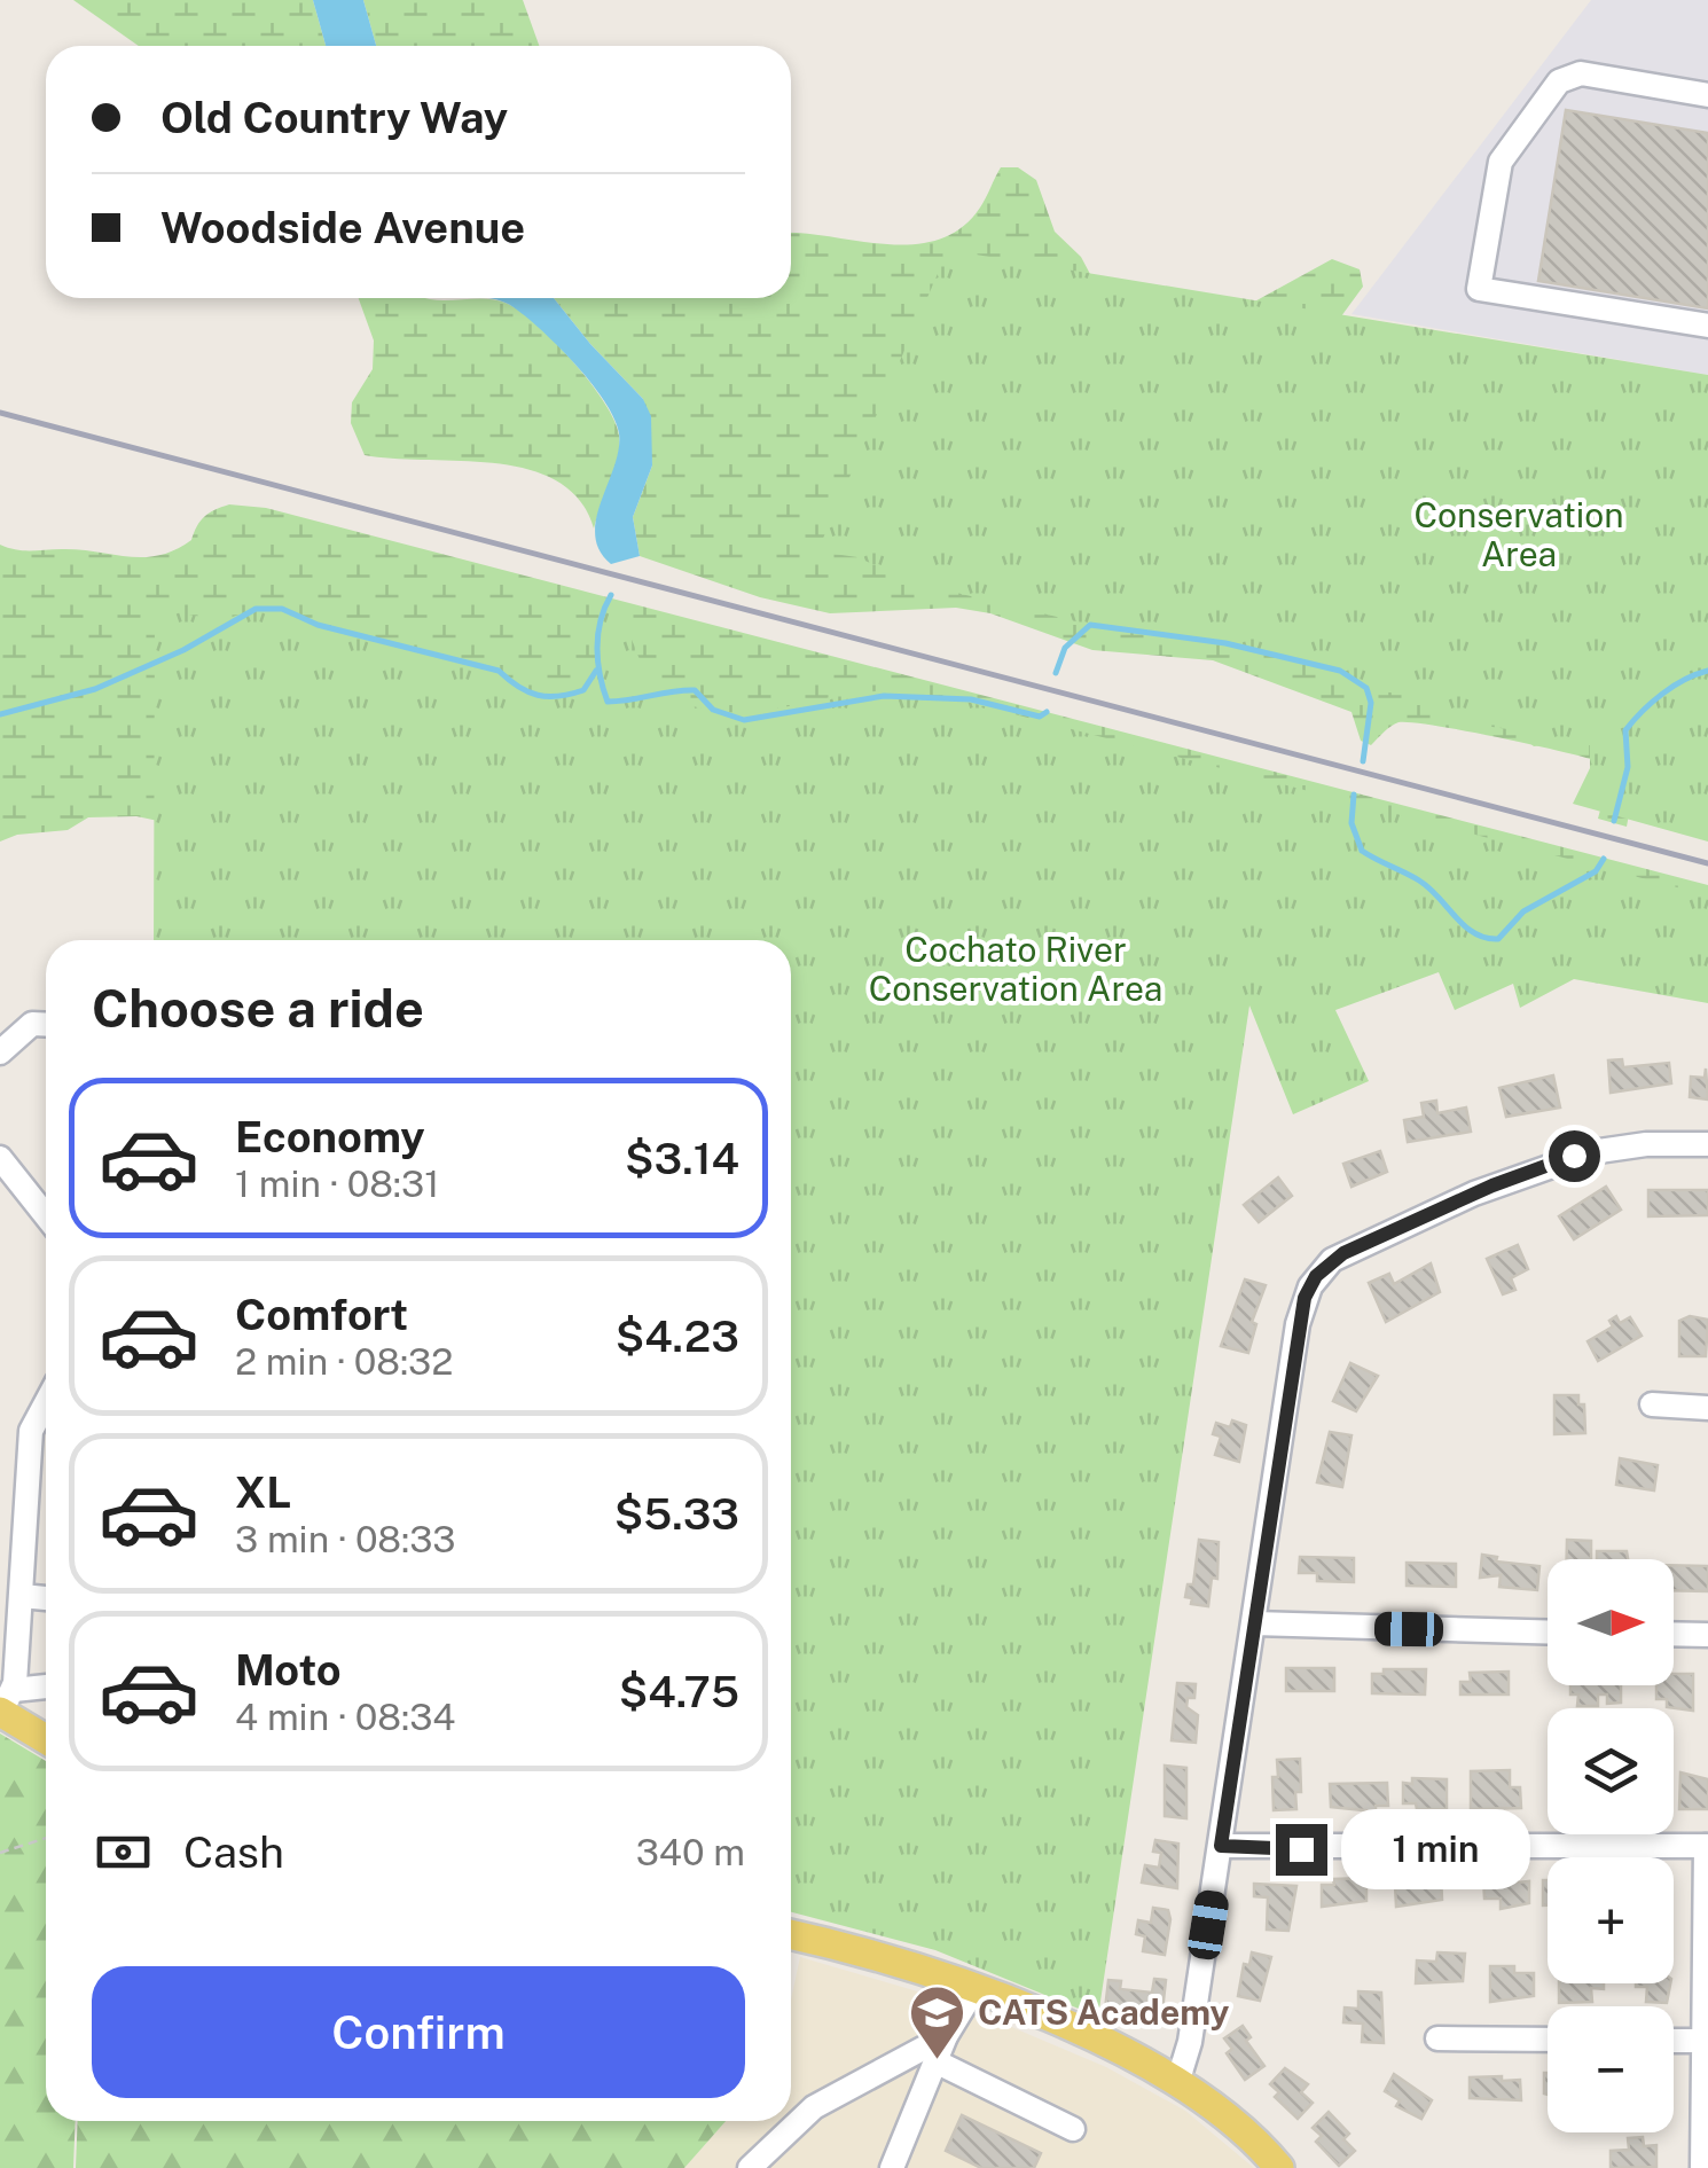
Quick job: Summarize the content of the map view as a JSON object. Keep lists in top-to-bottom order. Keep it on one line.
{"parks":["Conservation Area","Cochato River Conservation Area"],"places":{"school or university":["CATS Academy"]},"north":"right","page":{"banner":["Old Country Way","Woodside Avenue"],"heading":"Choose a ride","list":[{"name":"Economy","note":"1 min · 08:31","value":"$3.14"},{"name":"Comfort","note":"2 min · 08:32","value":"$4.23"},{"name":"XL","note":"3 min · 08:33","value":"$5.33"},{"name":"Moto","note":"4 min · 08:34","value":"$4.75"}],"map_buttons":["+","−"],"pay":["Cash","340 m"],"bubble":"1 min","buttons":"Confirm"}}
